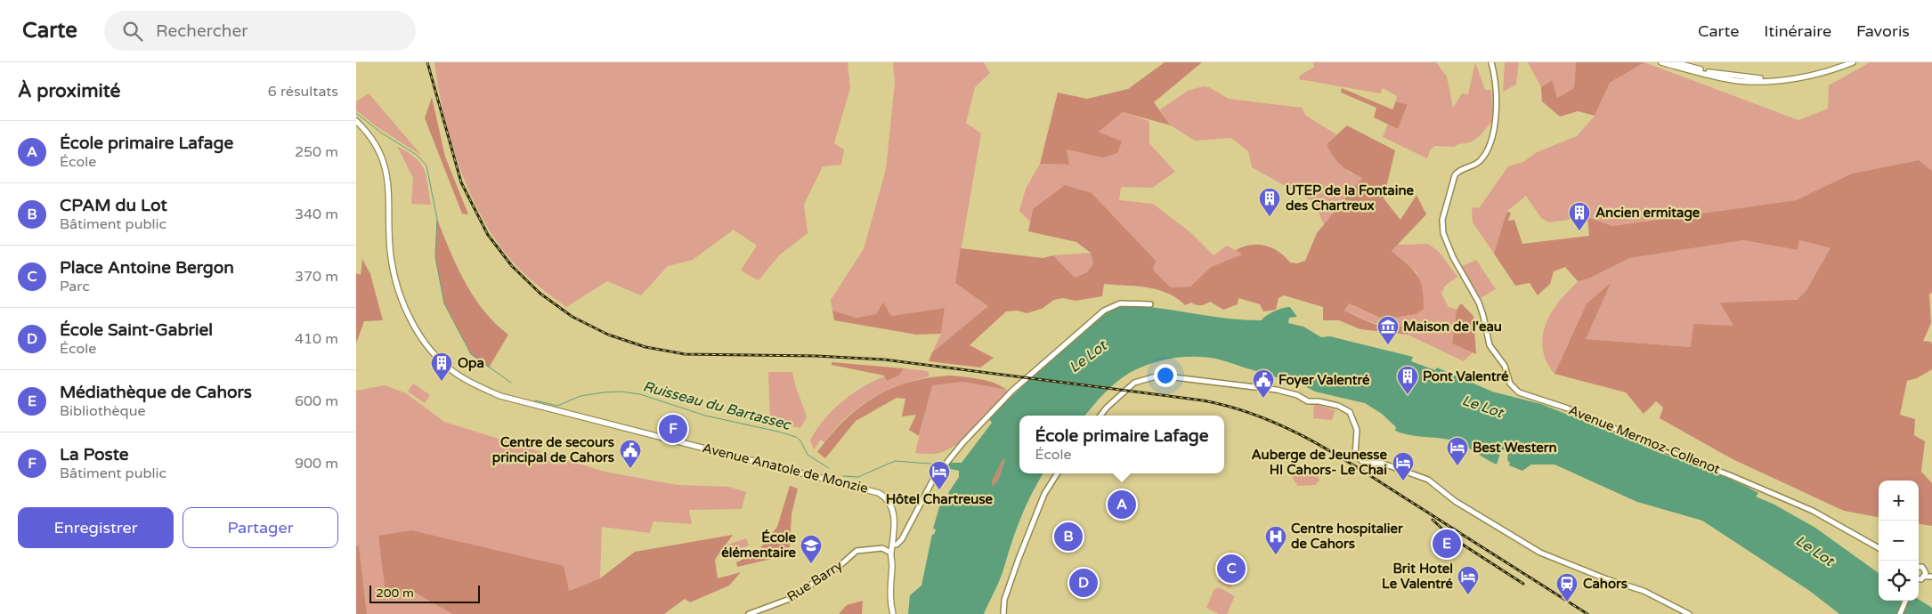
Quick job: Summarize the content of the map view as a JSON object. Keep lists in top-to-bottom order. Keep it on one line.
{"streets":{"main road":["Avenue Anatole de Monzie"],"street":["Avenue Mermoz-Collenot","Rue Barry"]},"crossings":[["Avenue Anatole de Monzie","Rue Barry"]],"water":["Le Lot","Ruisseau du Bartassec"],"places":{"building":["UTEP de la Fontaine des Chartreux","Ancien ermitage","Opa","Pont Valentré"],"museum":["Maison de l'eau"],"public building":["Foyer Valentré","Centre de secours principal de Cahors"],"hotel":["Best Western","Auberge de Jeunesse HI Cahors- Le Chai","Hôtel Chartreuse","Brit Hotel Le Valentré"],"hospital":["Centre hospitalier de Cahors"],"school or university":["École élémentaire"],"station":["Cahors"]},"scale_bar":"200 m","page":{"header":"Carte","search":"Rechercher","nav":["Carte","Itinéraire","Favoris"],"heading":["À proximité","6 résultats"],"list":[{"mark":"A","name":"École primaire Lafage","note":"École","value":"250 m"},{"mark":"B","name":"CPAM du Lot","note":"Bâtiment public","value":"340 m"},{"mark":"C","name":"Place Antoine Bergon","note":"Parc","value":"370 m"},{"mark":"D","name":"École Saint-Gabriel","note":"École","value":"410 m"},{"mark":"E","name":"Médiathèque de Cahors","note":"Bibliothèque","value":"600 m"},{"mark":"F","name":"La Poste","note":"Bâtiment public","value":"900 m"}],"pins":["F","A","B","E","C","D"],"popup":["École primaire Lafage","École"],"map_buttons":["+","−"],"buttons":["Enregistrer","Partager"],"scale":"200 m"}}
